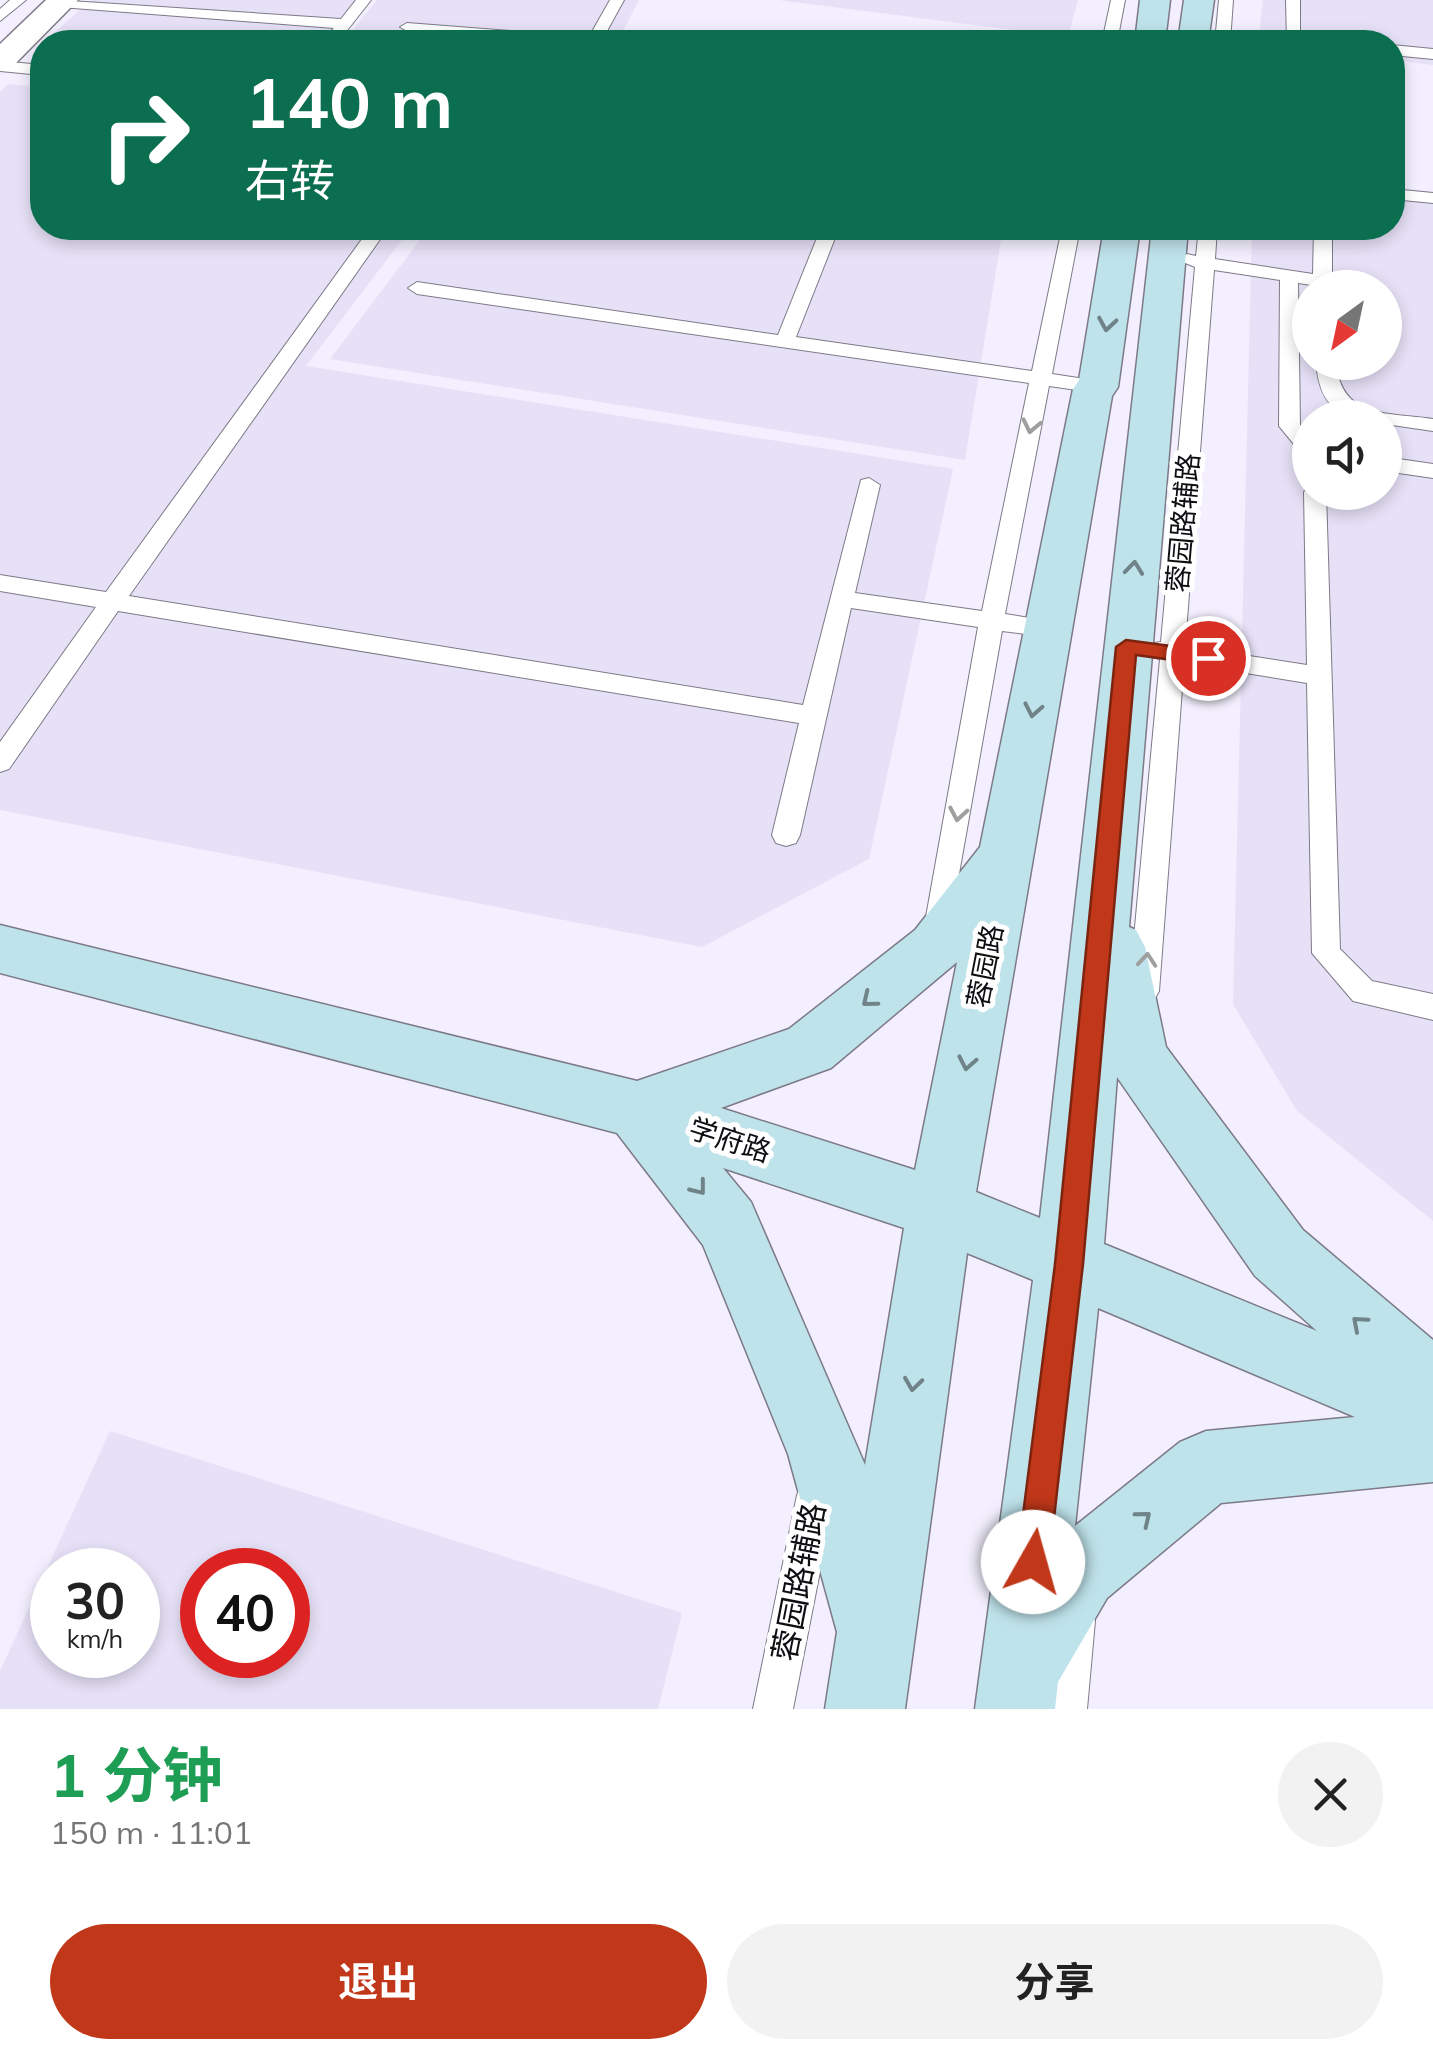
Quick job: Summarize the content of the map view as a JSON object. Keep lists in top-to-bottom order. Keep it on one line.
{"streets":{"street":["蓉园路","学府路"],"lane":["蓉园路辅路"]},"crossings":[["蓉园路","学府路"]],"north":"bottom left","page":{"turn":["140 m","右转"],"speed":"30 km/h","limit":"40","heading":["1 分钟","150 m · 11:01"],"buttons":["退出","分享"]}}
